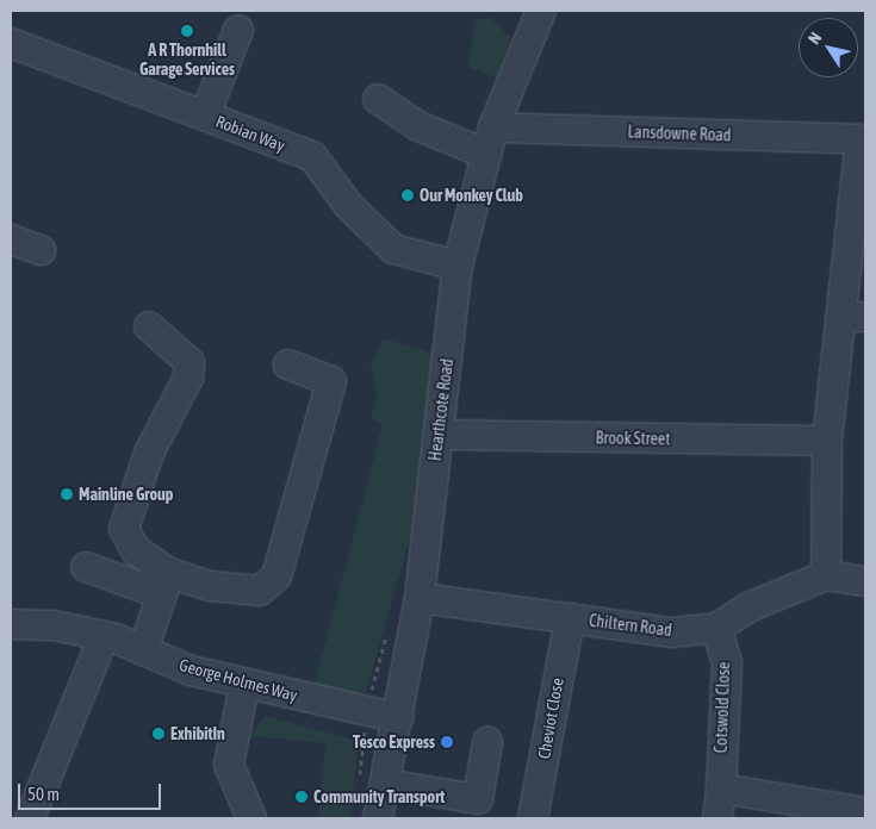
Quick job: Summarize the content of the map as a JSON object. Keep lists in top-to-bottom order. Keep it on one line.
{"streets":{"street":["Robian Way","Lansdowne Road","Hearthcote Road","Brook Street","Chiltern Road","George Holmes Way","Cotswold Close","Cheviot Close"]},"crossings":[["Robian Way","Hearthcote Road"],["Lansdowne Road","Hearthcote Road"],["Hearthcote Road","Brook Street"],["Hearthcote Road","Chiltern Road"],["Hearthcote Road","George Holmes Way"],["Chiltern Road","Cotswold Close"],["Chiltern Road","Cheviot Close"]],"places":["A R Thornhill Garage Services","Our Monkey Club","Mainline Group","ExhibitIn","Tesco Express","Community Transport"],"scale_bar":"50 m","north":"top left"}
